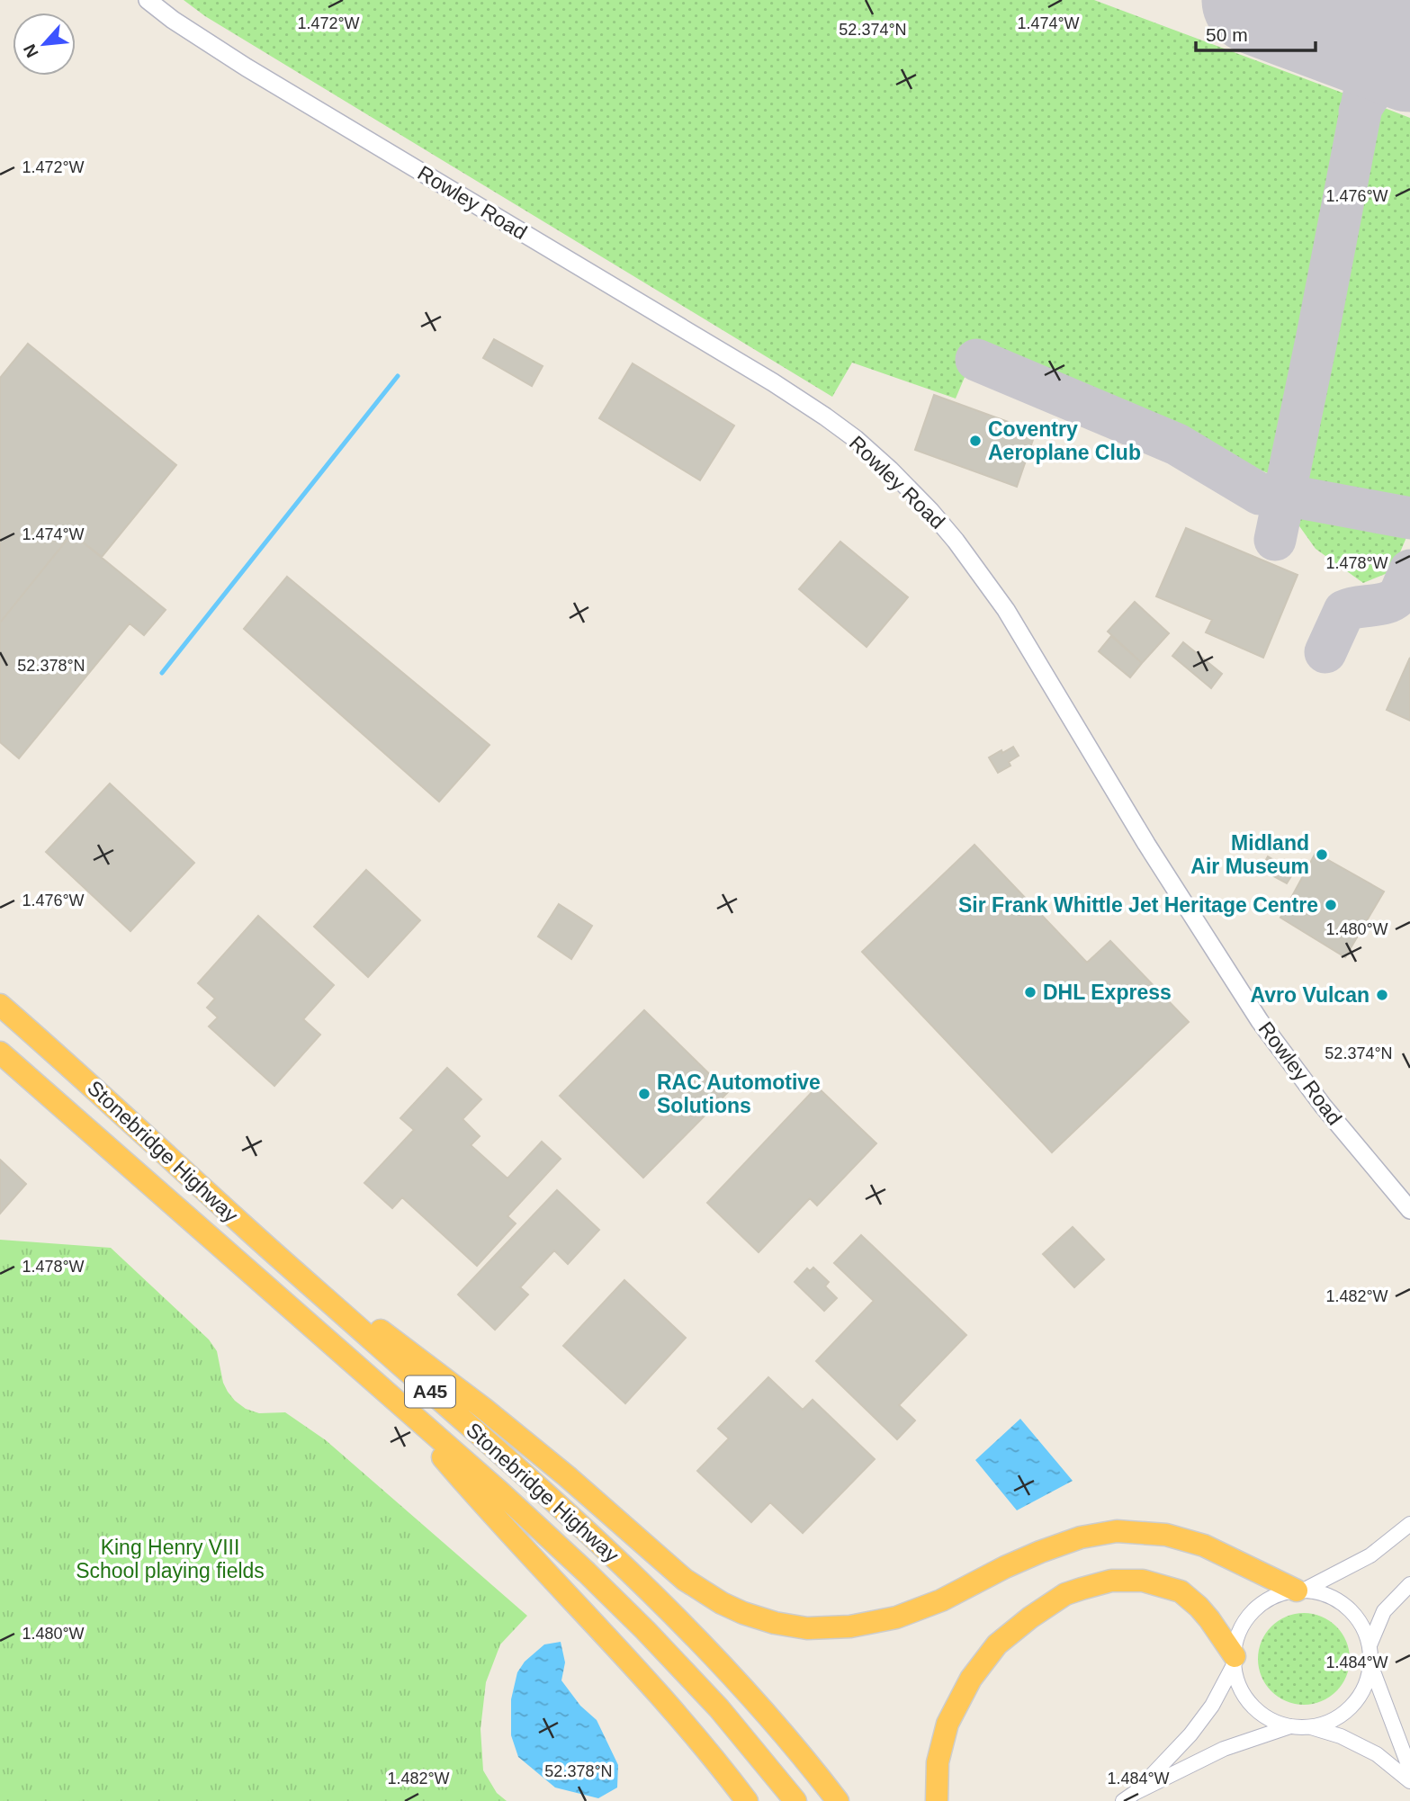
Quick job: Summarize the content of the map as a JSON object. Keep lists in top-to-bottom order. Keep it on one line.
{"streets":{"highway":["Stonebridge Highway","A45"],"street":["Rowley Road"]},"parks":["King Henry VIII School playing fields"],"places":["Coventry Aeroplane Club","Midland Air Museum","Sir Frank Whittle Jet Heritage Centre","DHL Express","Avro Vulcan","RAC Automotive Solutions"],"scale_bar":"50 m","north":"bottom left","coordinates":["1.474°W","1.472°W","52.374°N","1.476°W","1.478°W","52.378°N","1.480°W","1.482°W","1.484°W"]}
